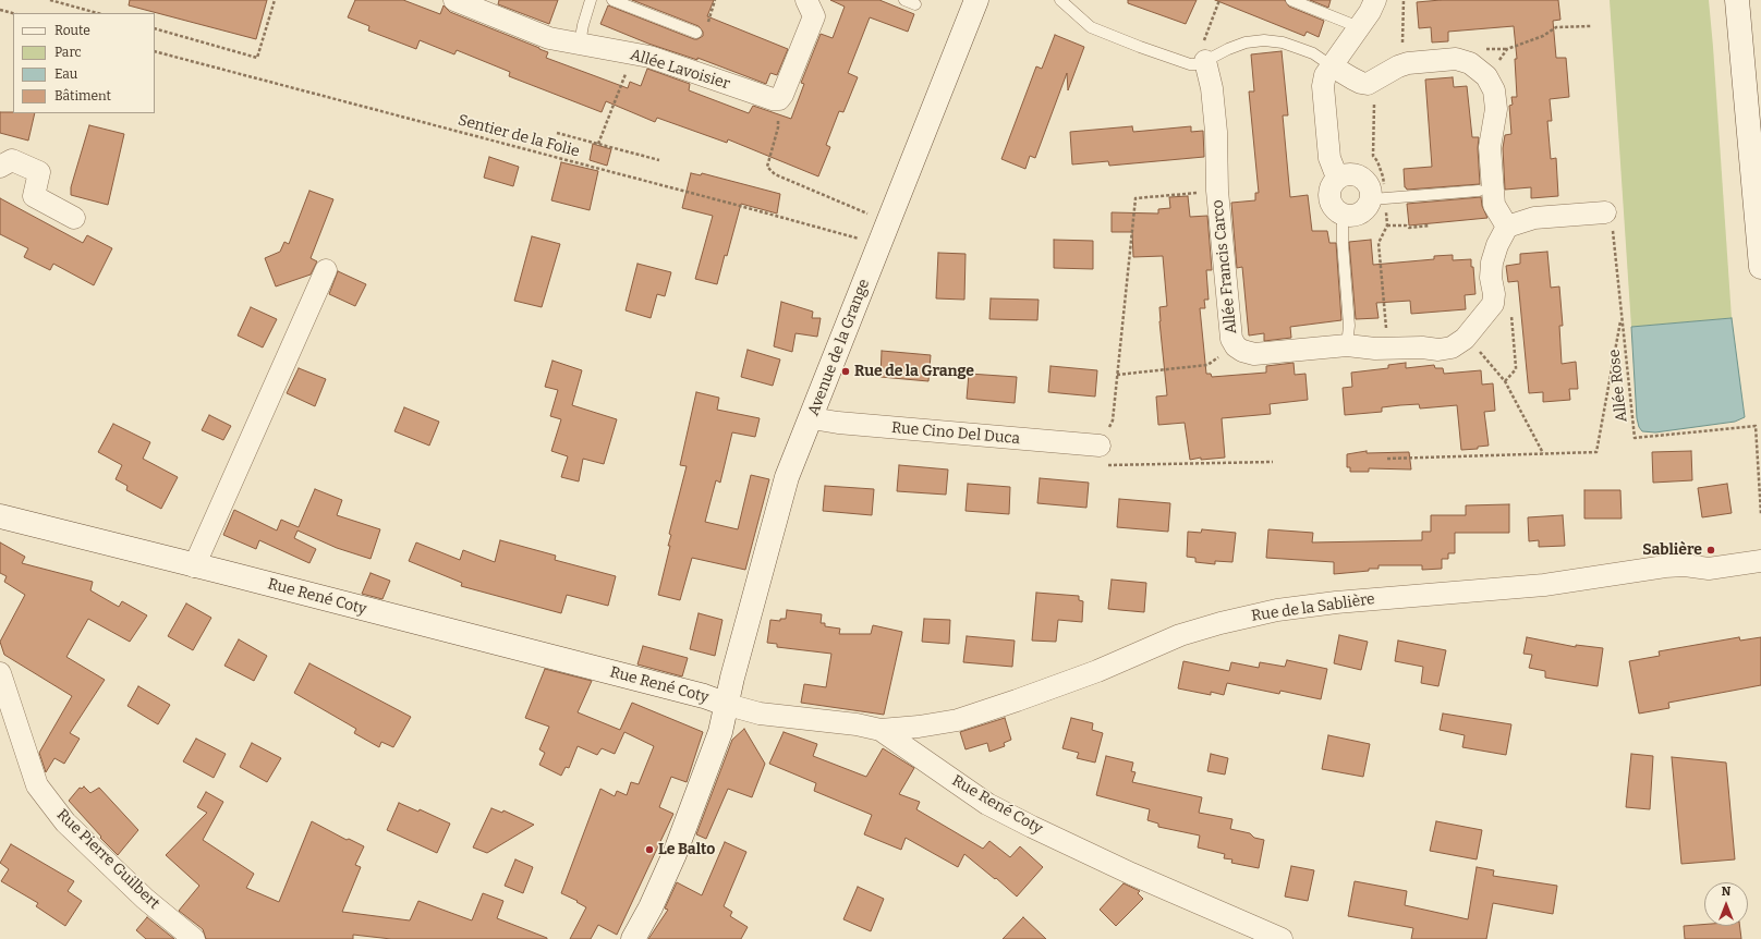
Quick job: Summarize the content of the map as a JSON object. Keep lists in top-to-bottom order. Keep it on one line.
{"streets":{"street":["Allée Lavoisier","Allée Francis Carco","Avenue de la Grange","Rue Cino Del Duca","Rue René Coty","Rue de la Sablière","Rue Pierre Guilbert"],"path":["Sentier de la Folie","Allée Rose"]},"crossings":[["Sentier de la Folie","Avenue de la Grange"],["Avenue de la Grange","Rue Cino Del Duca"],["Avenue de la Grange","Rue René Coty"],["Rue René Coty","Rue de la Sablière"]],"places":["Rue de la Grange","Sablière","Le Balto"],"legend":["Route","Parc","Eau","Bâtiment"],"north":"top"}
